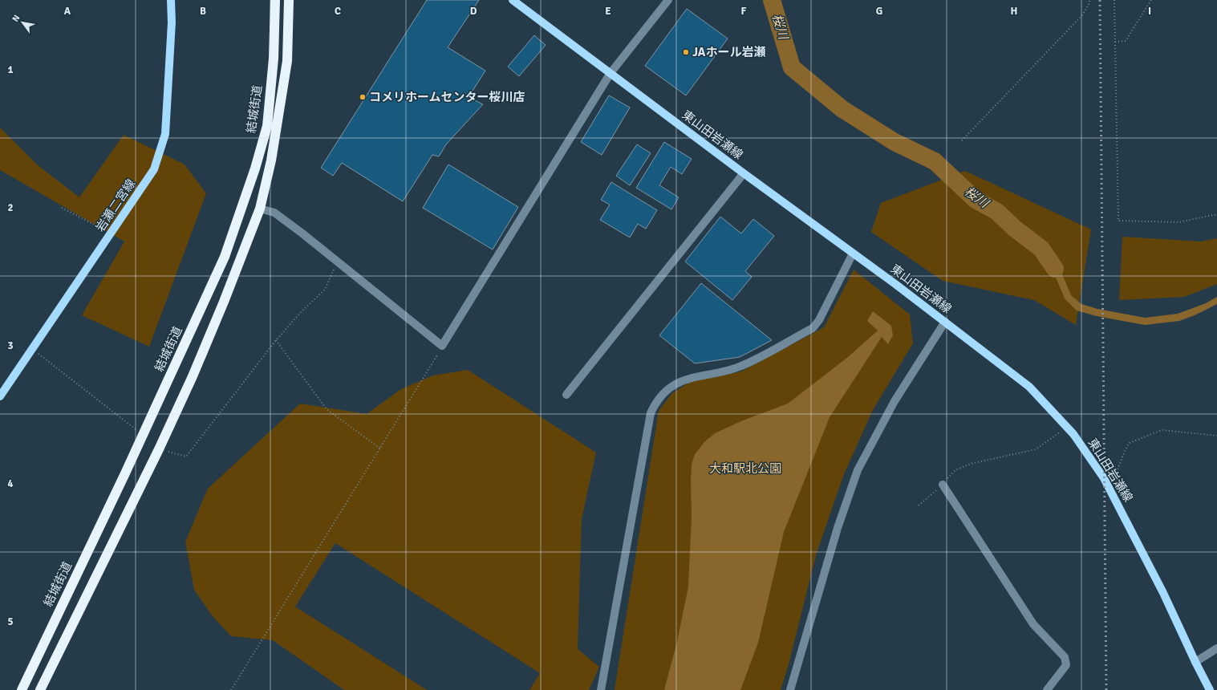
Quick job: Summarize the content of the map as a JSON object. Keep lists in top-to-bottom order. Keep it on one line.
{"streets":{"highway":["結城街道"],"main road":["東山田岩瀬線","岩瀬二宮線"]},"water":["桜川"],"parks":["大和駅北公園"],"places":["JAホール岩瀬","コメリホームセンター桜川店"],"north":"top left","grid":{"columns":["A","B","C","D","E","F","G","H","I"],"rows":["1","2","3","4","5"]}}
